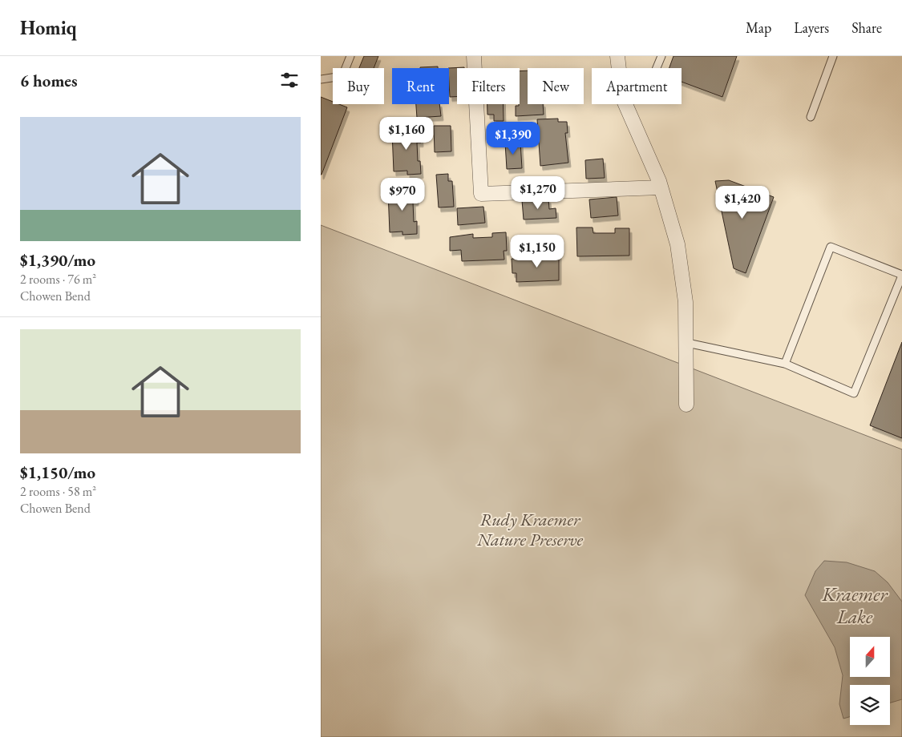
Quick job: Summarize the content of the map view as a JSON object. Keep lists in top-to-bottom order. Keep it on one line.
{"water":["Kraemer Lake"],"parks":["Rudy Kraemer Nature Preserve"],"north":"top","page":{"header":"Homiq","nav":["Map","Layers","Share"],"heading":"6 homes","chip":["Buy","Rent","Filters","New","Apartment"],"list":[{"name":"$1,390/mo","note":"2 rooms · 76 m² · Chowen Bend"},{"name":"$1,150/mo","note":"2 rooms · 58 m² · Chowen Bend"}],"price":["$1,160","$1,390","$1,270","$970","$1,420","$1,150"]}}
